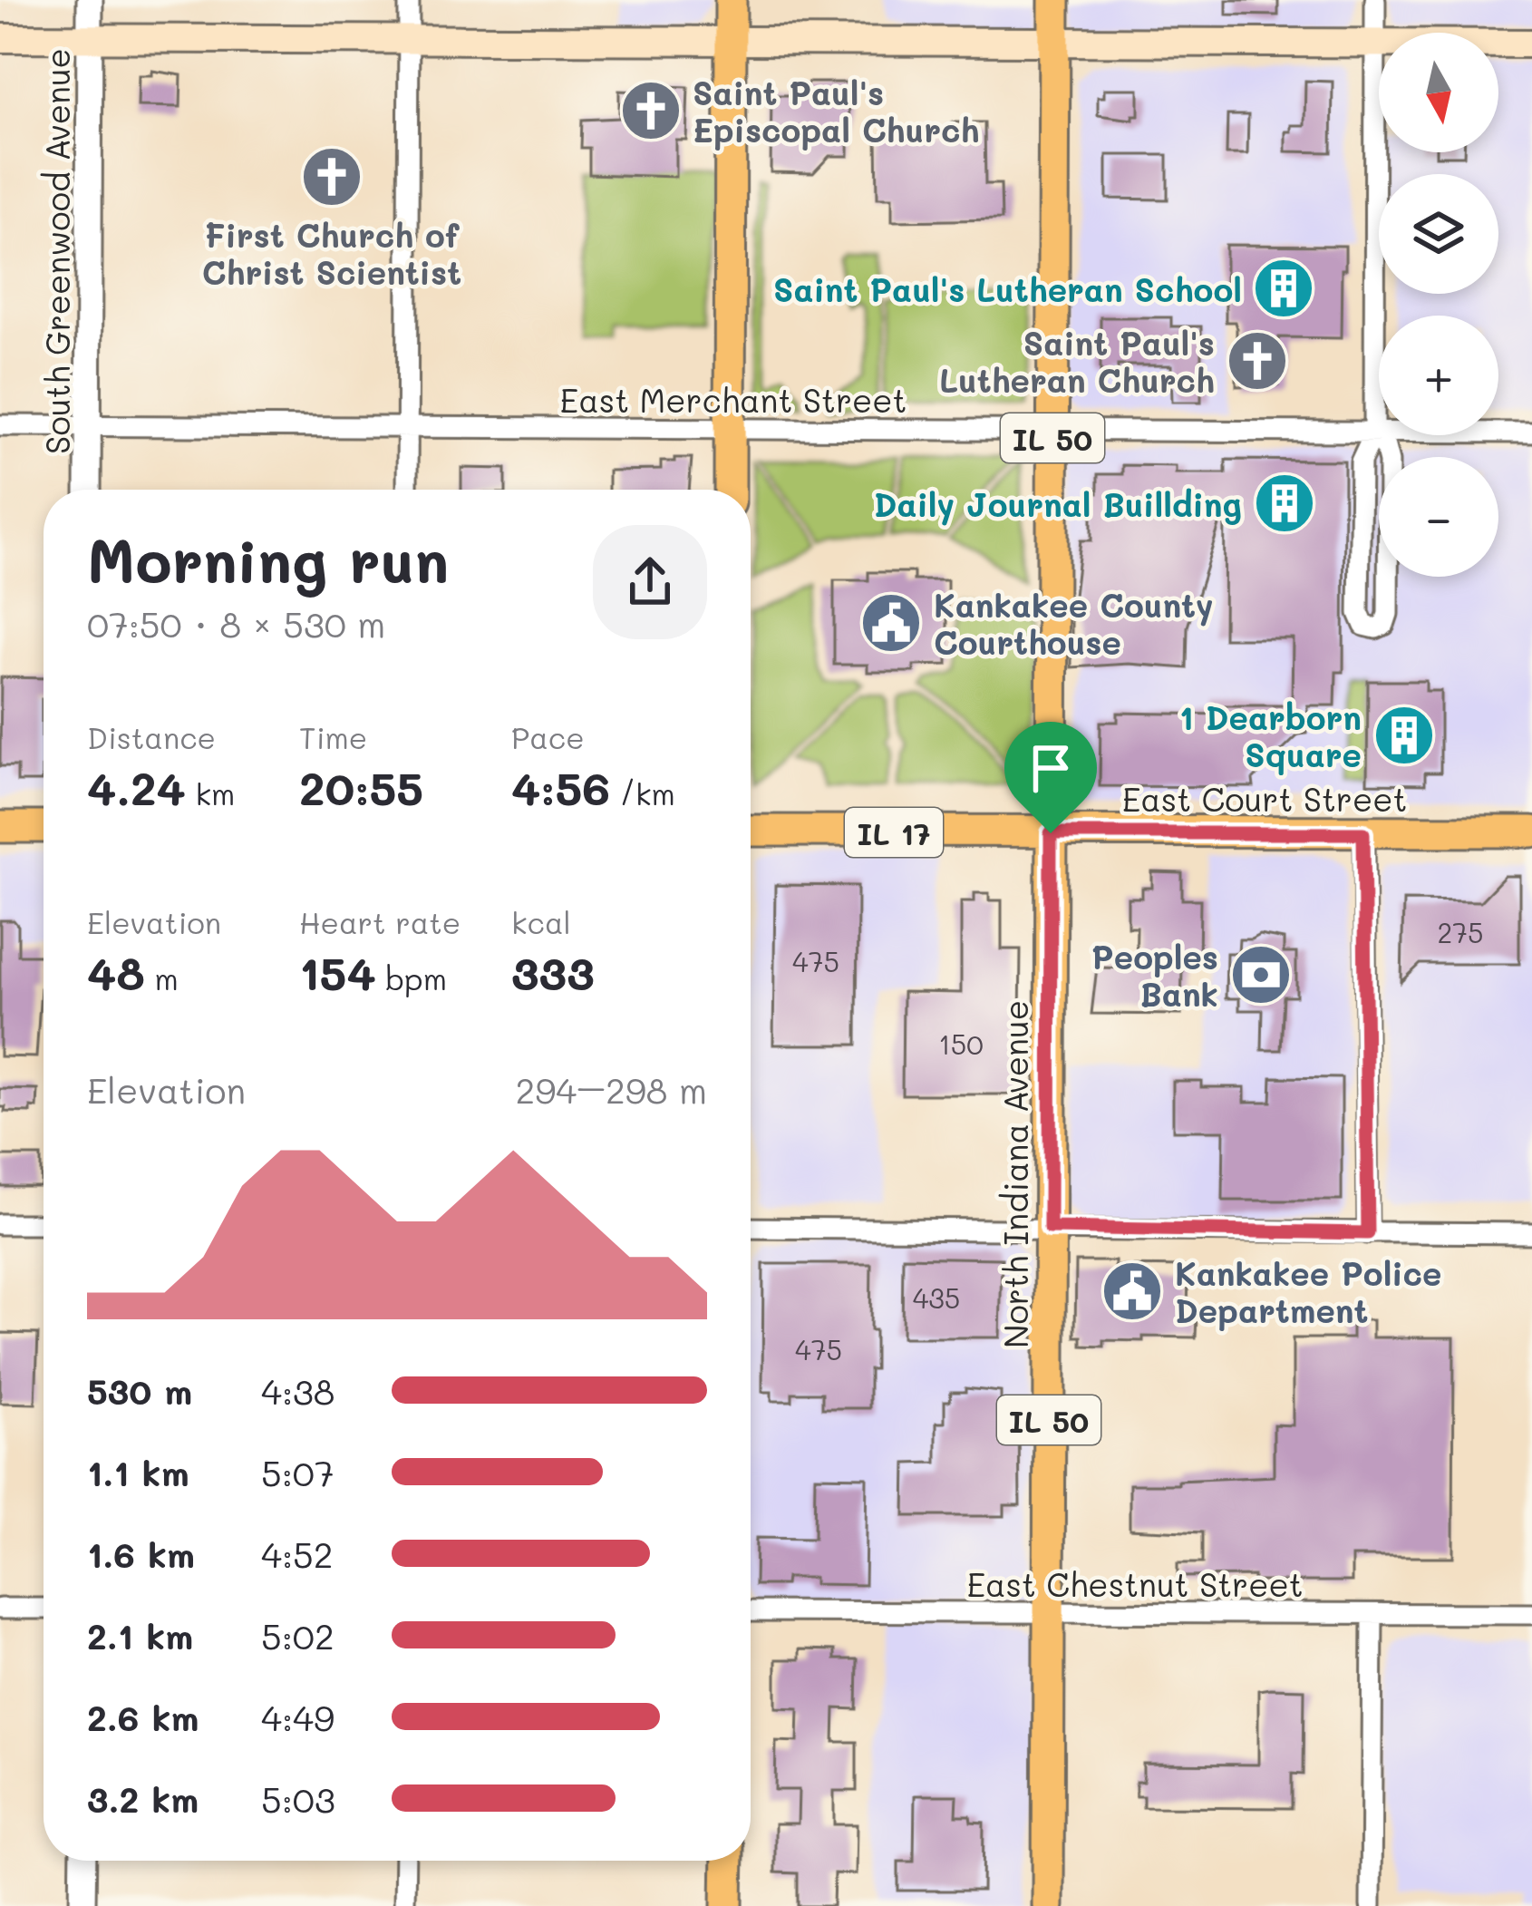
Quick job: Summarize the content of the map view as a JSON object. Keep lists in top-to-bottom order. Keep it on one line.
{"streets":{"main road":["IL 50","East Court Street","IL 17","North Indiana Avenue"],"street":["South Greenwood Avenue","East Merchant Street","East Chestnut Street"]},"crossings":[["South Greenwood Avenue","East Merchant Street"],["East Merchant Street","IL 50"],["IL 50","East Court Street"],["IL 50","North Indiana Avenue"],["East Court Street","North Indiana Avenue"],["North Indiana Avenue","East Chestnut Street"]],"places":{"church":["Saint Paul's Episcopal Church","First Church of Christ Scientist","Saint Paul's Lutheran Church"],"building":["Saint Paul's Lutheran School","Daily Journal Buillding","1 Dearborn Square"],"public building":["Kankakee County Courthouse","Kankakee Police Department"],"bank":["Peoples Bank"]},"house_numbers":["275","475","150","435","475"],"north":"bottom","page":{"map_buttons":["+","−"],"heading":["Morning run","07:50 · 8 × 530 m"],"stats":[["Distance","4.24 km"],["Time","20:55"],["Pace","4:56 /km"],["Elevation","48 m"],["Heart rate","154 bpm"],["kcal","333"]],"chart":["Elevation","294–298 m"],"list":[{"name":"530 m","note":"4:38"},{"name":"1.1 km","note":"5:07"},{"name":"1.6 km","note":"4:52"},{"name":"2.1 km","note":"5:02"},{"name":"2.6 km","note":"4:49"},{"name":"3.2 km","note":"5:03"}]}}
